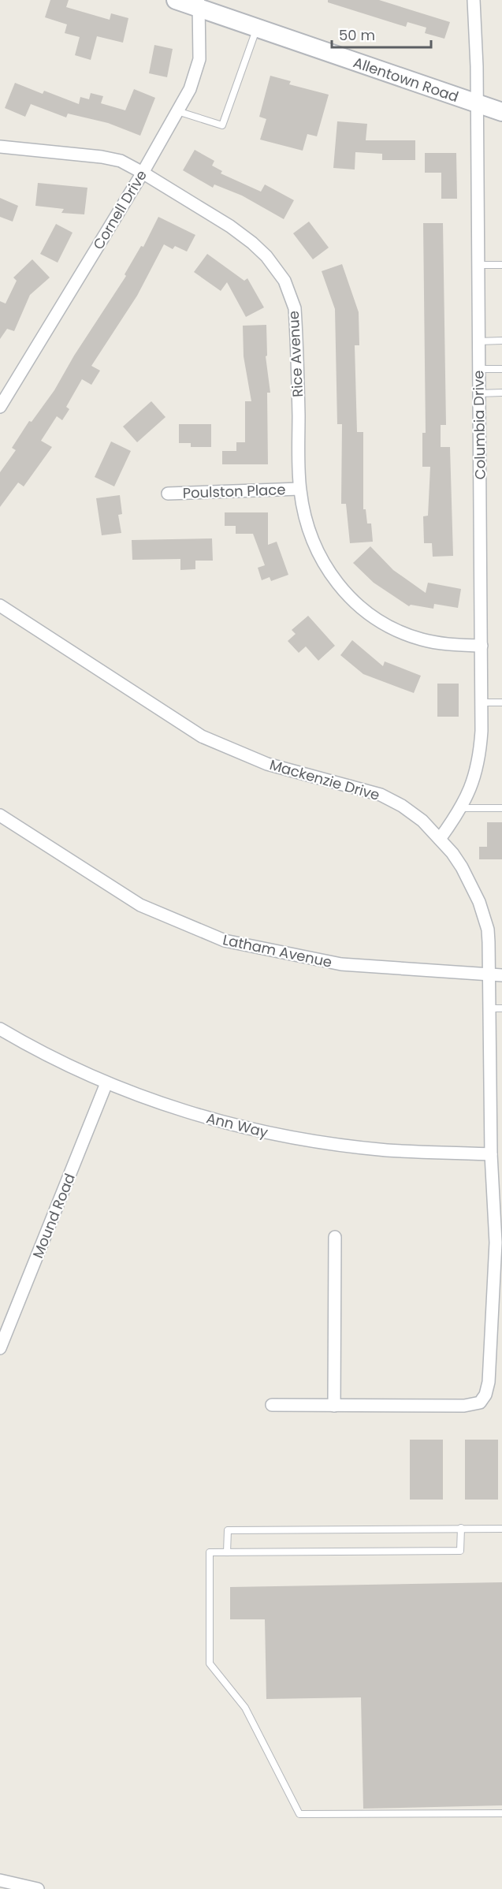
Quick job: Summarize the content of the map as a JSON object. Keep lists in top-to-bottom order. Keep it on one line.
{"streets":{"main road":["Allentown Road"],"street":["Cornell Drive","Rice Avenue","Columbia Drive","Poulston Place","Mackenzie Drive","Latham Avenue","Ann Way","Mound Road"]},"crossings":[["Allentown Road","Cornell Drive"],["Allentown Road","Columbia Drive"],["Cornell Drive","Rice Avenue"],["Rice Avenue","Columbia Drive"],["Rice Avenue","Poulston Place"],["Columbia Drive","Mackenzie Drive"],["Mackenzie Drive","Latham Avenue"],["Mackenzie Drive","Ann Way"],["Ann Way","Mound Road"]],"scale_bar":"50 m"}
